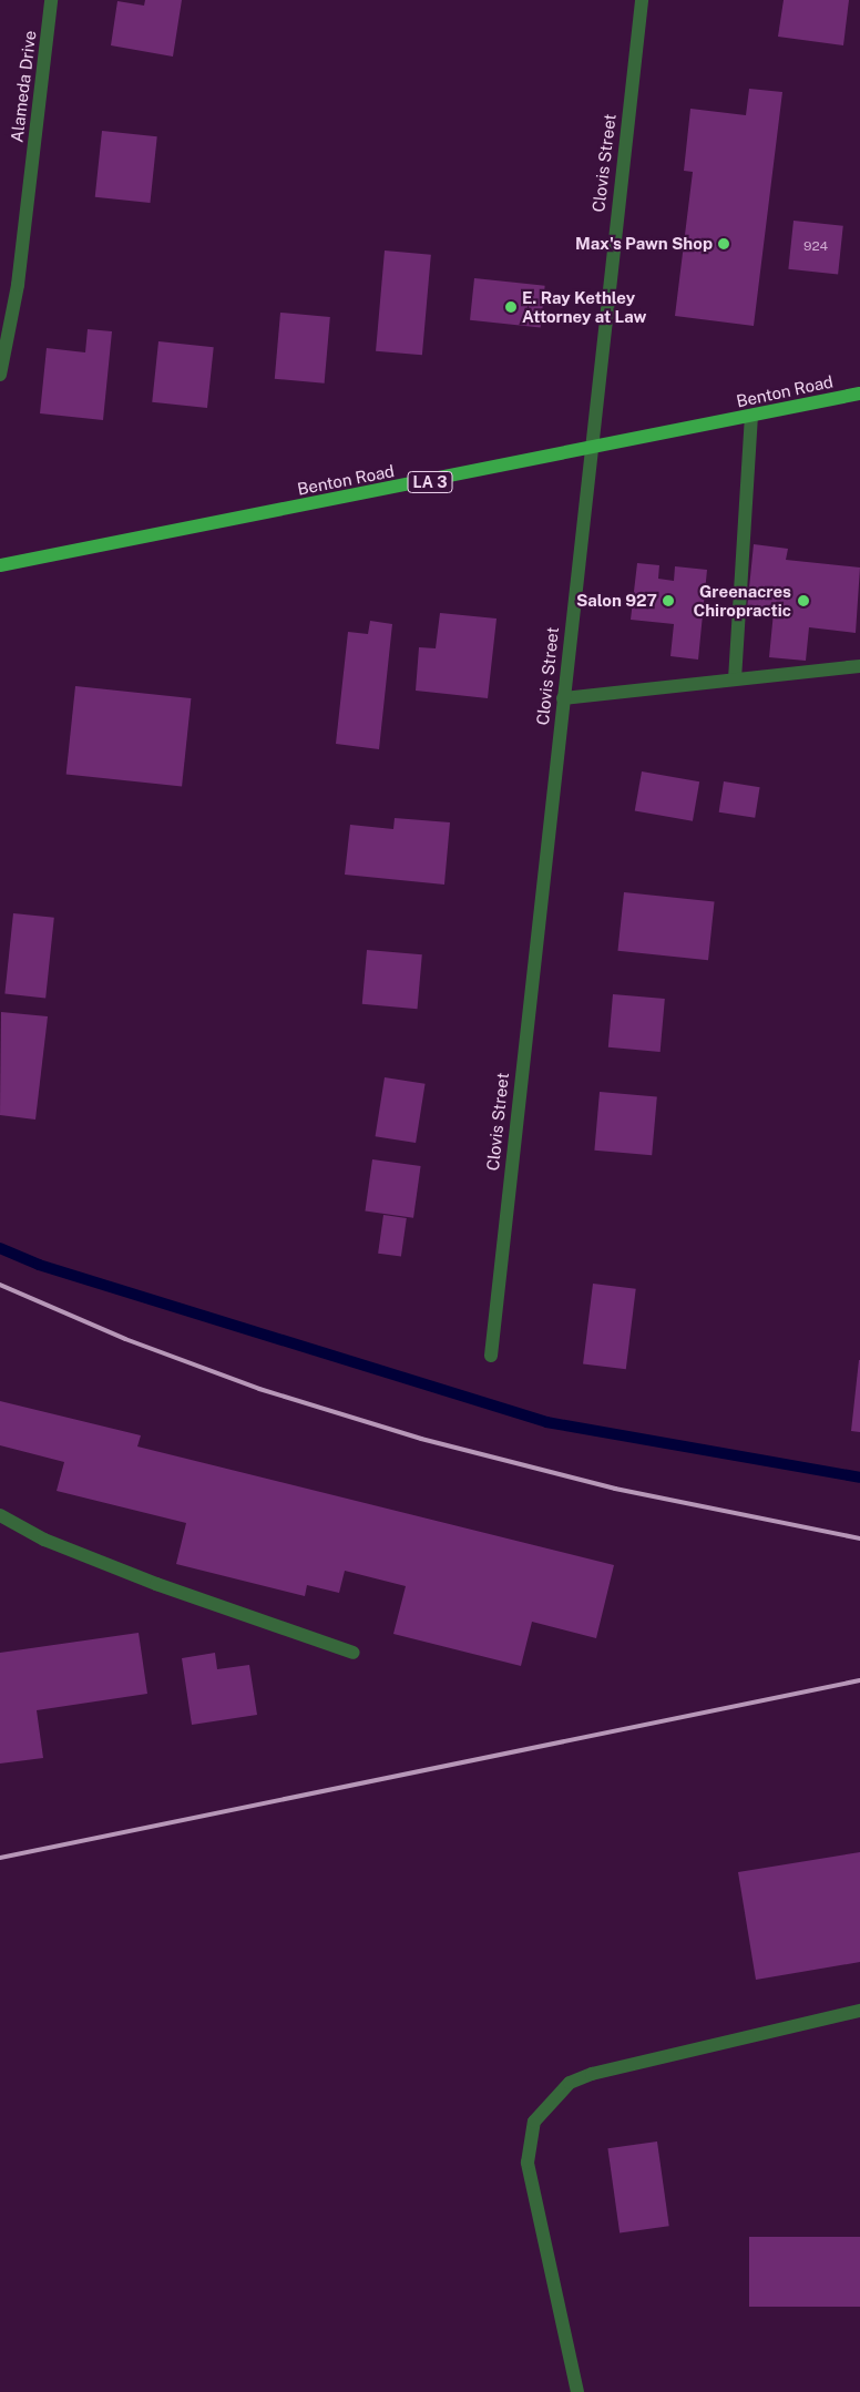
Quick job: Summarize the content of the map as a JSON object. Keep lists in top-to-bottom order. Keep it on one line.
{"streets":{"main road":["Benton Road","LA 3"],"street":["Alameda Drive","Clovis Street"]},"crossings":[["Clovis Street","Benton Road"]],"places":["Max's Pawn Shop","E. Ray Kethley Attorney at Law","Salon 927","Greenacres Chiropractic"],"house_numbers":["924"]}
